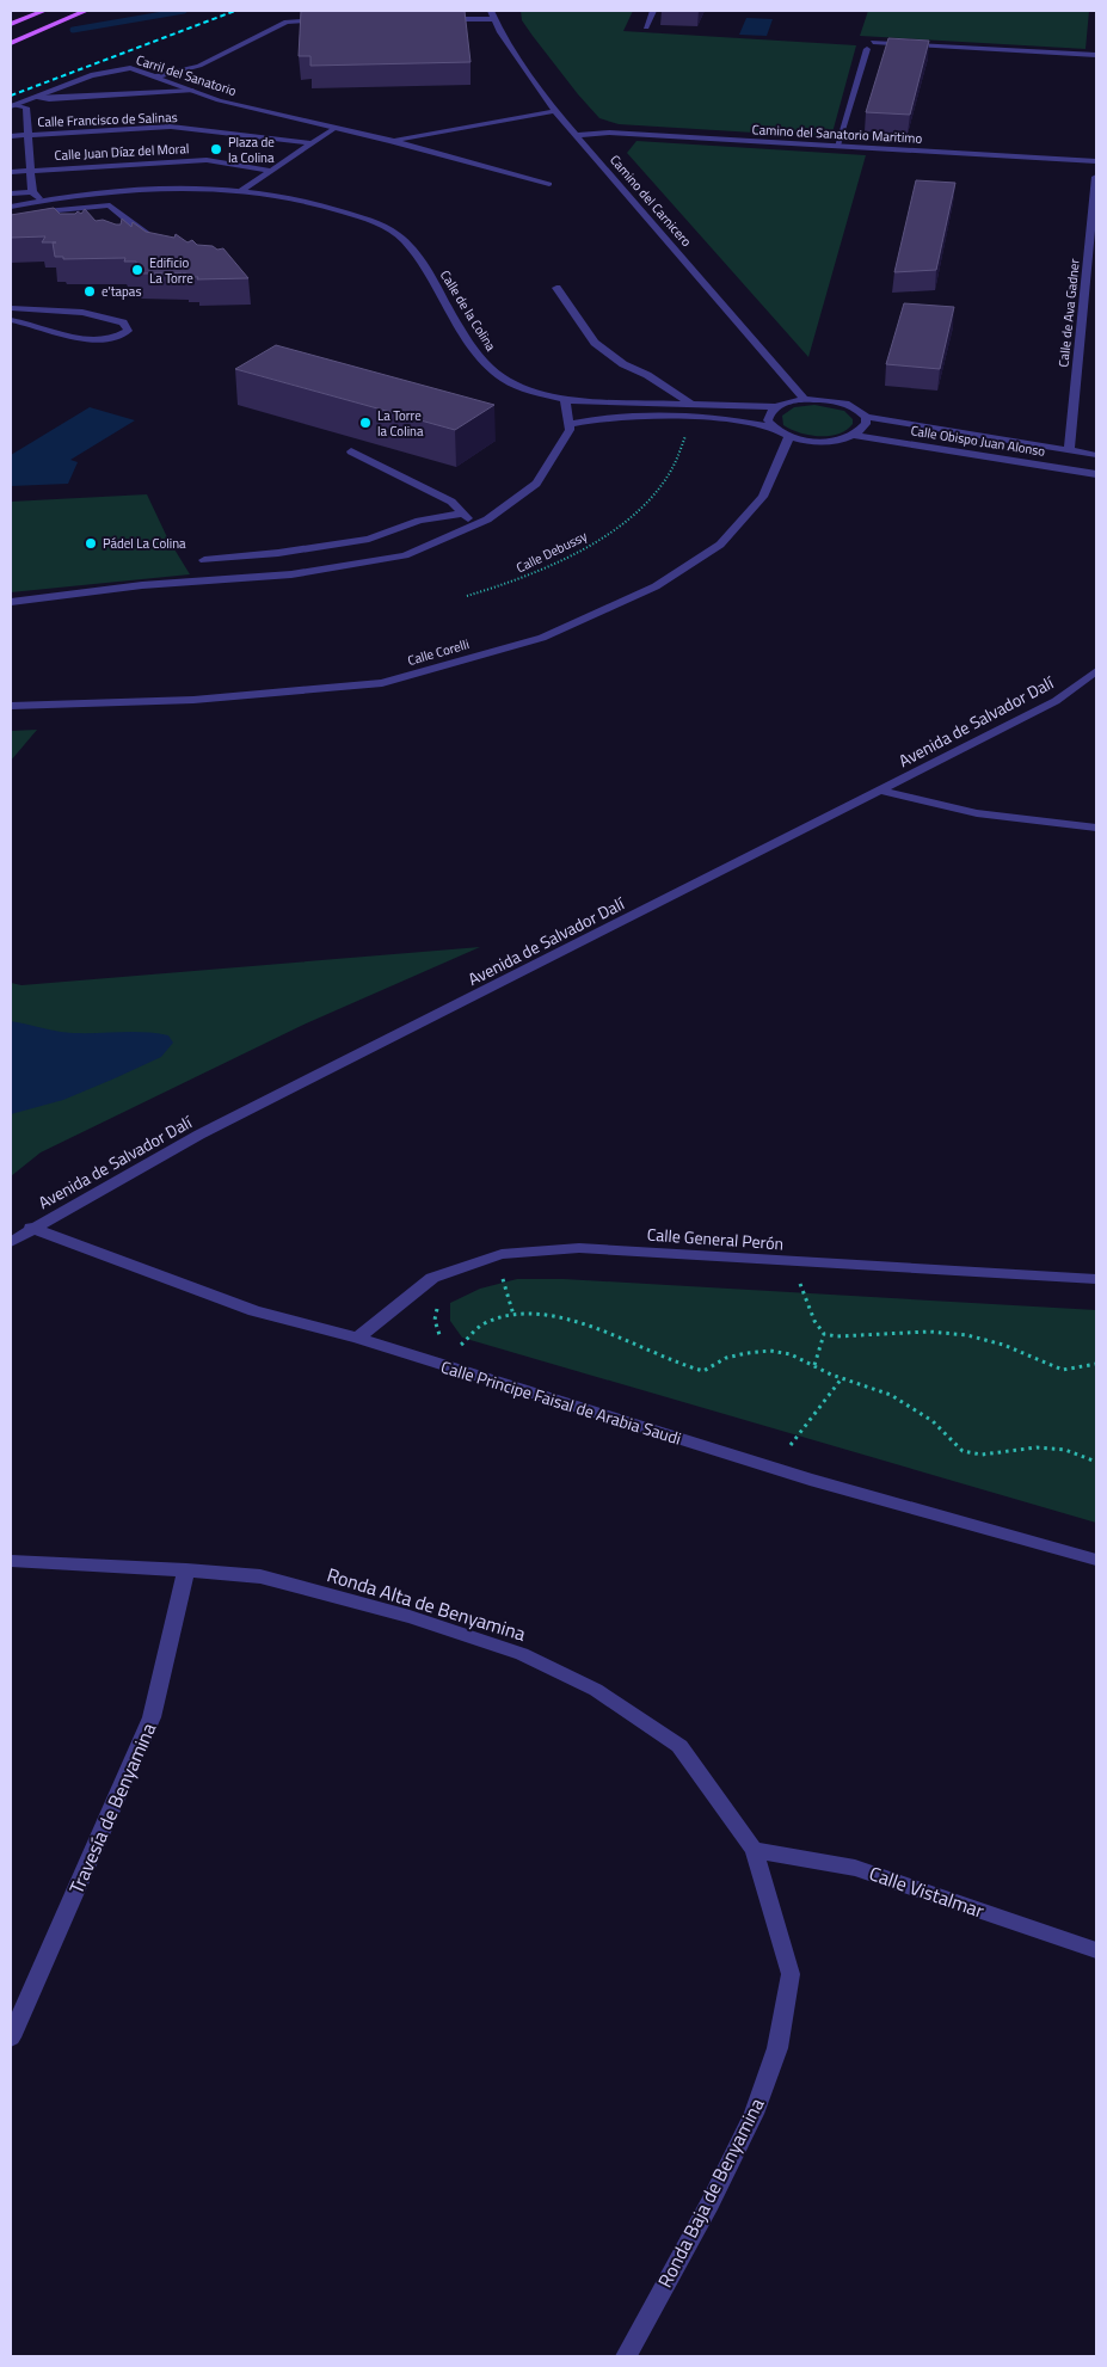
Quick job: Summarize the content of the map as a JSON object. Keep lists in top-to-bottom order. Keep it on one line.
{"streets":{"street":["Carril del Sanatorio","Calle Francisco de Salinas","Camino del Sanatorio Maritimo","Calle Juan Díaz del Moral","Camino del Carnicero","Calle de la Colina","Calle de Ava Gadner","Calle Obispo Juan Alonso","Calle Corelli","Avenida de Salvador Dalí","Calle General Perón","Calle Principe Faisal de Arabia Saudi","Ronda Alta de Benyamina","Travesía de Benyamina","Calle Vistalmar","Ronda Baja de Benyamina"],"path":["Calle Debussy"]},"crossings":[["Carril del Sanatorio","Camino del Carnicero"],["Camino del Sanatorio Maritimo","Camino del Carnicero"],["Camino del Carnicero","Calle Obispo Juan Alonso"],["Calle de Ava Gadner","Calle Obispo Juan Alonso"],["Calle Obispo Juan Alonso","Calle Corelli"],["Avenida de Salvador Dalí","Calle Principe Faisal de Arabia Saudi"],["Calle General Perón","Calle Principe Faisal de Arabia Saudi"],["Ronda Alta de Benyamina","Travesía de Benyamina"],["Ronda Alta de Benyamina","Calle Vistalmar"],["Ronda Alta de Benyamina","Ronda Baja de Benyamina"],["Calle Vistalmar","Ronda Baja de Benyamina"]],"places":["Plaza de la Colina","Edificio La Torre","e'tapas","La Torre la Colina","Pádel La Colina"]}
